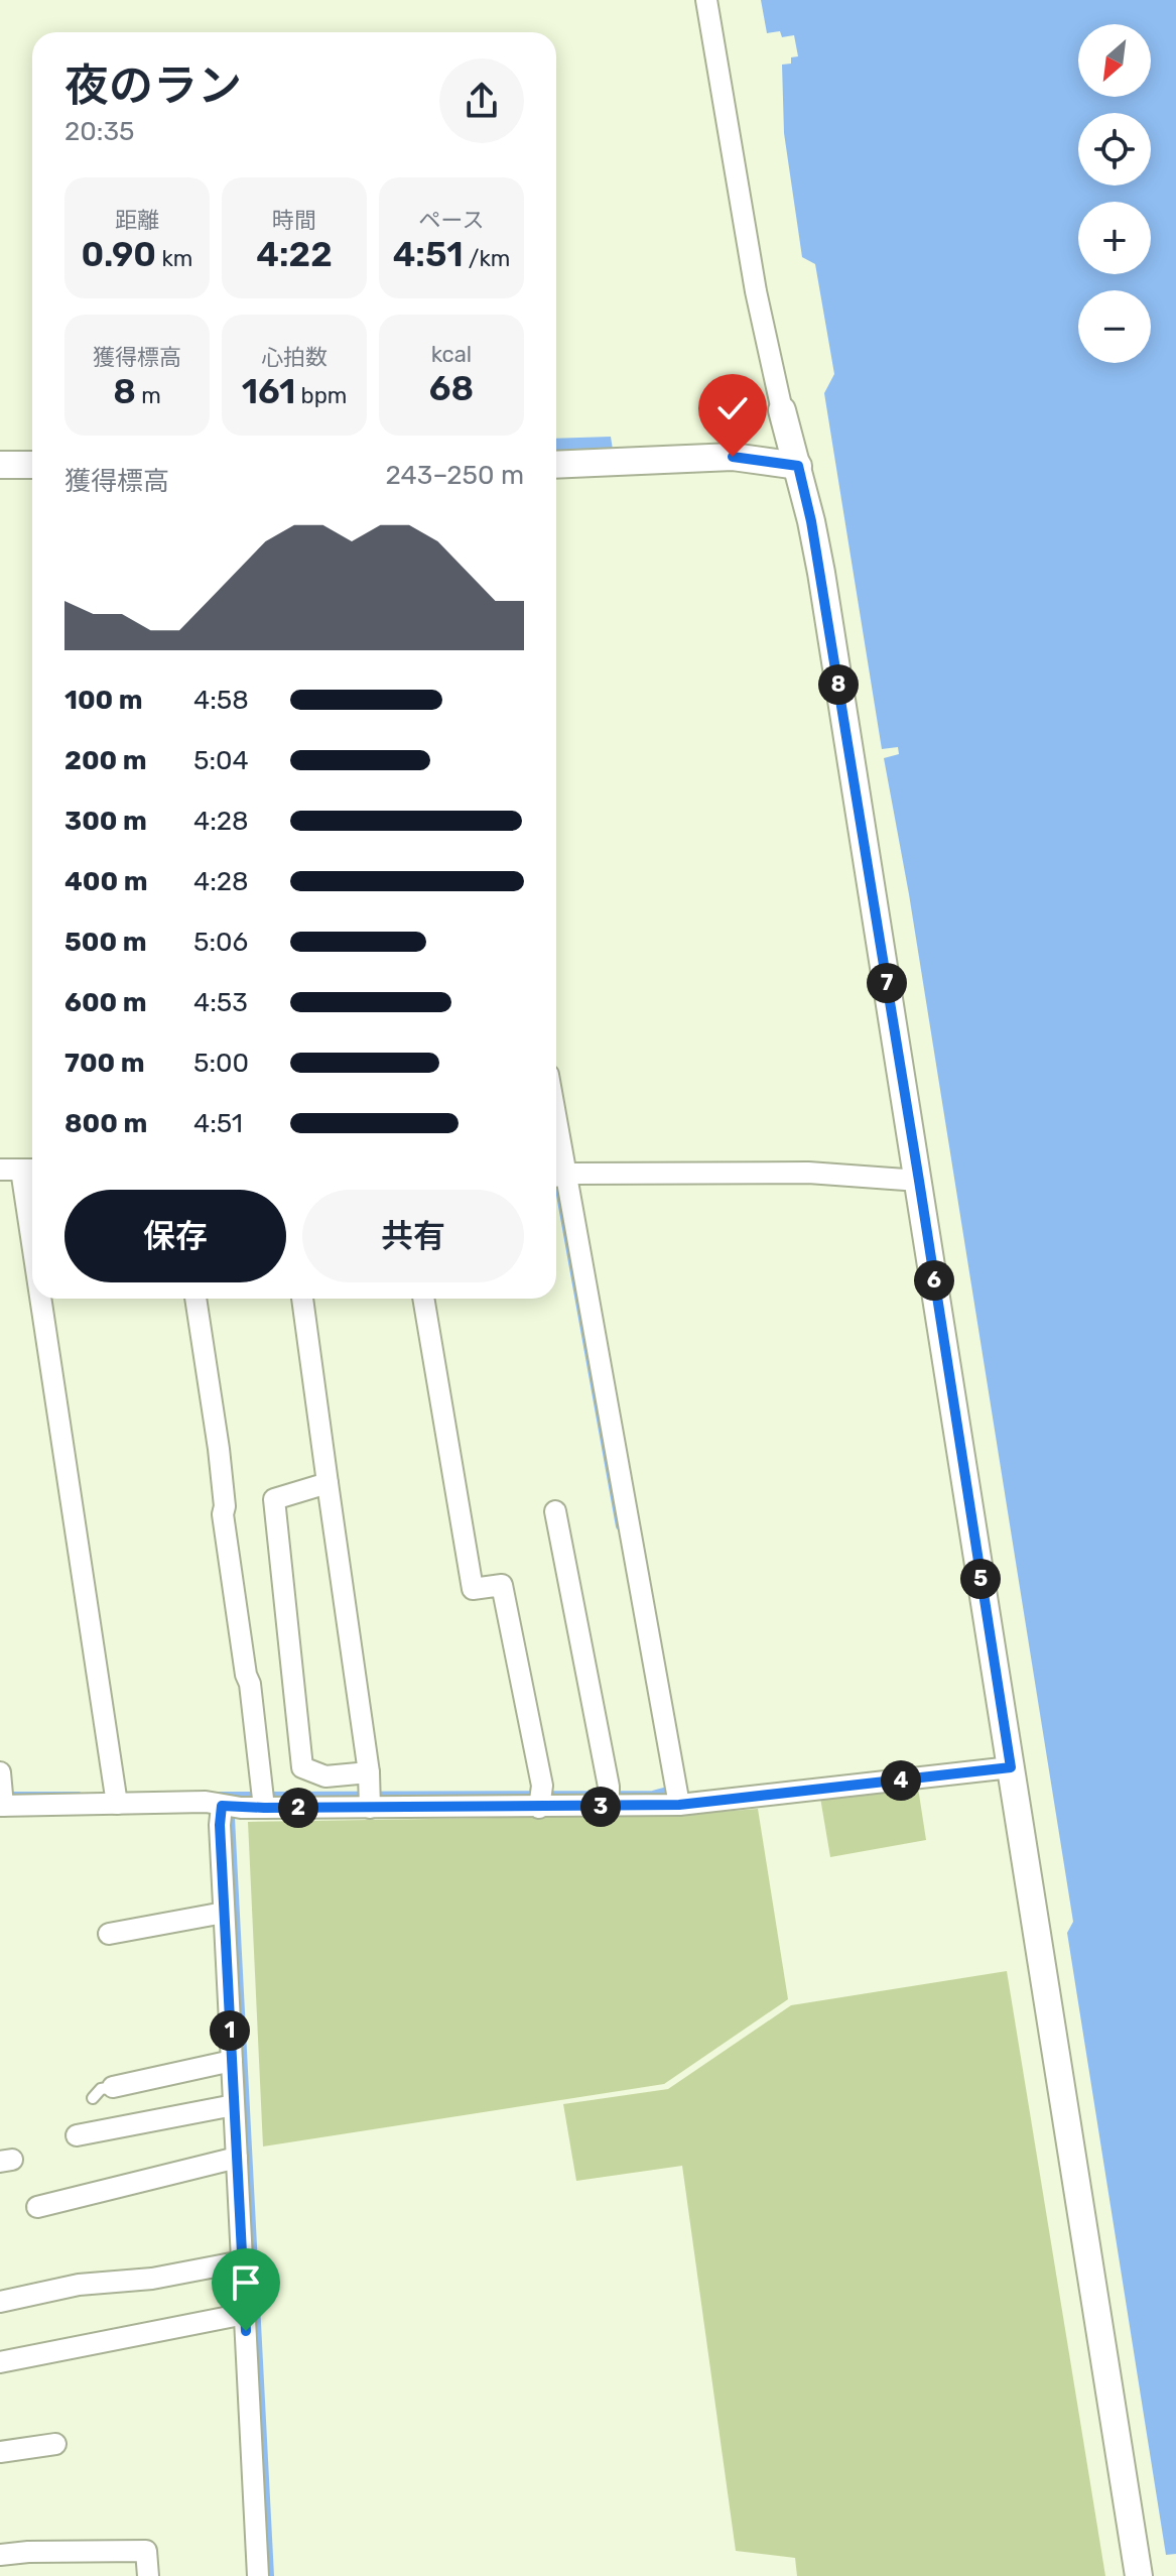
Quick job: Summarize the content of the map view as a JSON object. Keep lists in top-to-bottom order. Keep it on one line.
{"north":"bottom left","page":{"map_buttons":["+","−"],"heading":["夜のラン","20:35"],"stats":[["距離","0.90 km"],["時間","4:22"],["ペース","4:51 /km"],["獲得標高","8 m"],["心拍数","161 bpm"],["kcal","68"]],"chart":["獲得標高","243–250 m"],"pins":["8","7","6","5","4","3","2","1"],"list":[{"name":"100 m","note":"4:58"},{"name":"200 m","note":"5:04"},{"name":"300 m","note":"4:28"},{"name":"400 m","note":"4:28"},{"name":"500 m","note":"5:06"},{"name":"600 m","note":"4:53"},{"name":"700 m","note":"5:00"},{"name":"800 m","note":"4:51"}],"buttons":["保存","共有"]}}
